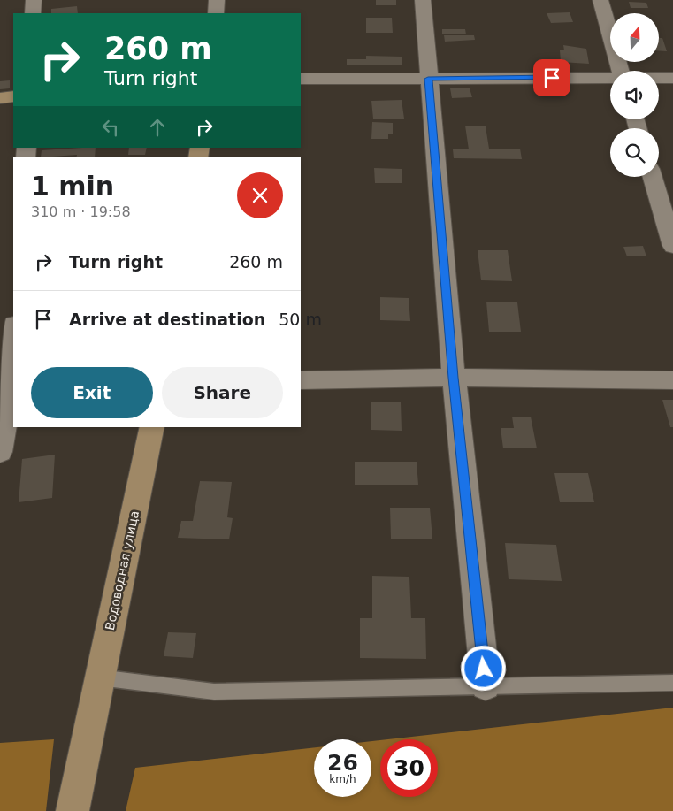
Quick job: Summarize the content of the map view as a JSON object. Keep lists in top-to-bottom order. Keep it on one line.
{"streets":{"street":["Водоводная улица"]},"north":"top","page":{"turn":["260 m","Turn right"],"heading":["1 min","310 m · 19:58"],"list":[{"name":"Turn right","value":"260 m"},{"name":"Arrive at destination","value":"50 m"}],"buttons":["Exit","Share"],"speed":"26 km/h","limit":"30"}}
